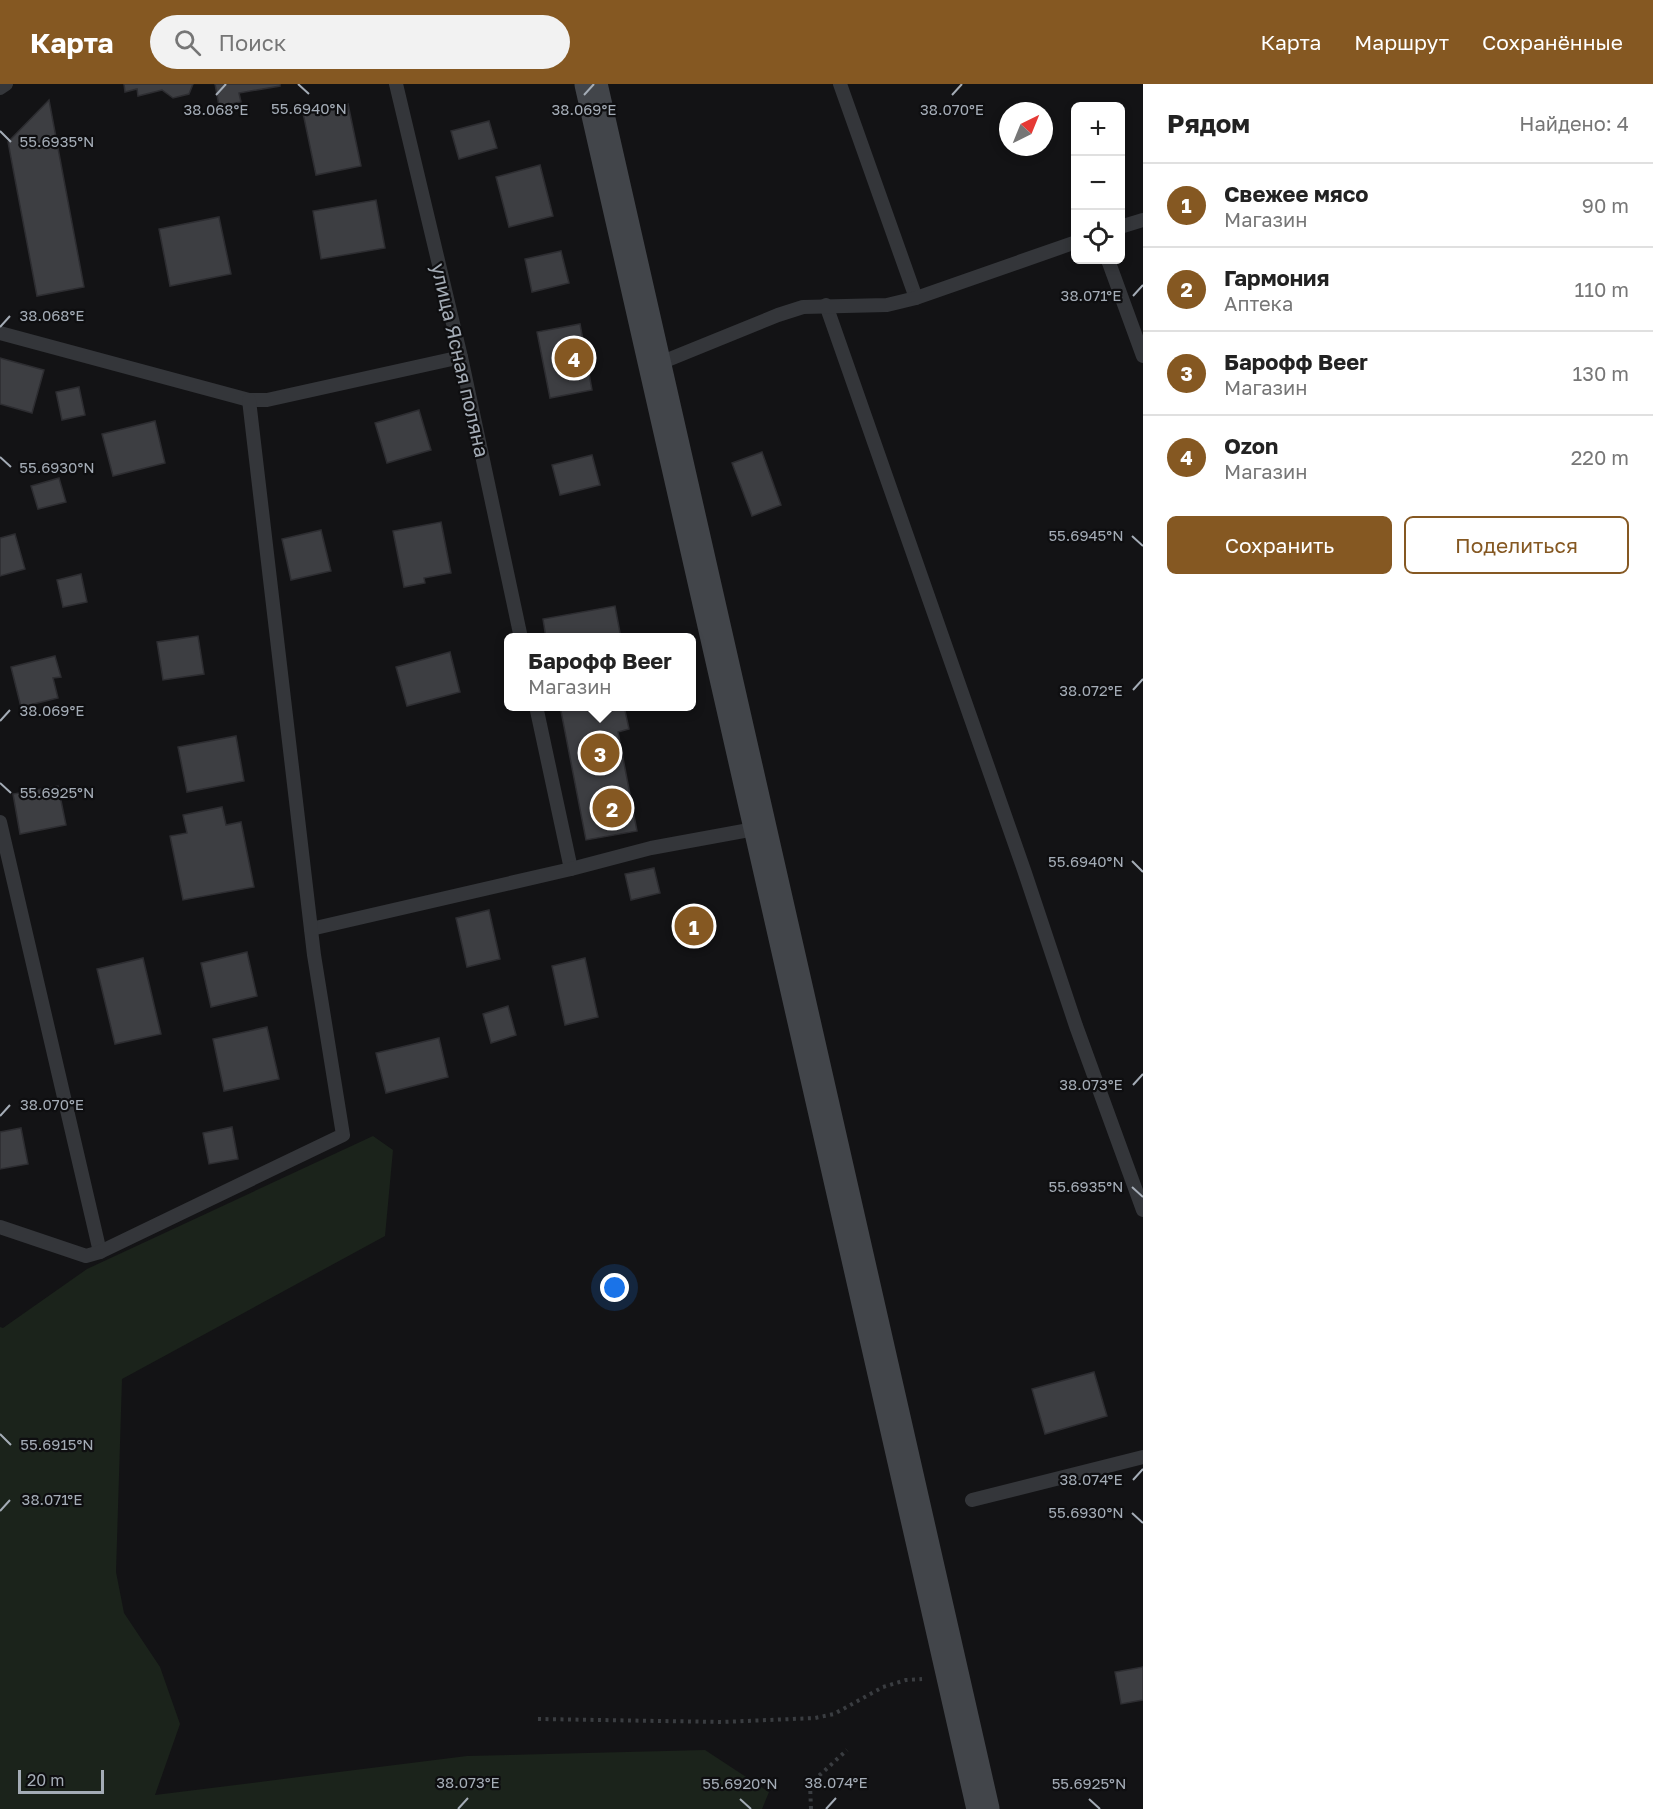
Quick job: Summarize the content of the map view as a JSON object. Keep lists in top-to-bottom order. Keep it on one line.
{"streets":{"lane":["улица Ясная поляна"]},"scale_bar":"20 m","north":"top right","page":{"header":"Карта","search":"Поиск","nav":["Карта","Маршрут","Сохранённые"],"heading":["Рядом","Найдено: 4"],"map_buttons":["+","−"],"list":[{"mark":"1","name":"Свежее мясо","note":"Магазин","value":"90 m"},{"mark":"2","name":"Гармония","note":"Аптека","value":"110 m"},{"mark":"3","name":"Барофф Beer","note":"Магазин","value":"130 m"},{"mark":"4","name":"Ozon","note":"Магазин","value":"220 m"}],"pins":["4","3","2","1"],"buttons":["Сохранить","Поделиться"],"popup":["Барофф Beer","Магазин"],"scale":"20 m"},"coordinates":["55.6940°N","38.068°E","38.069°E","38.070°E","55.6935°N","38.071°E","55.6930°N","55.6945°N","38.072°E","55.6925°N","38.073°E","55.6915°N","38.074°E","55.6920°N"]}
